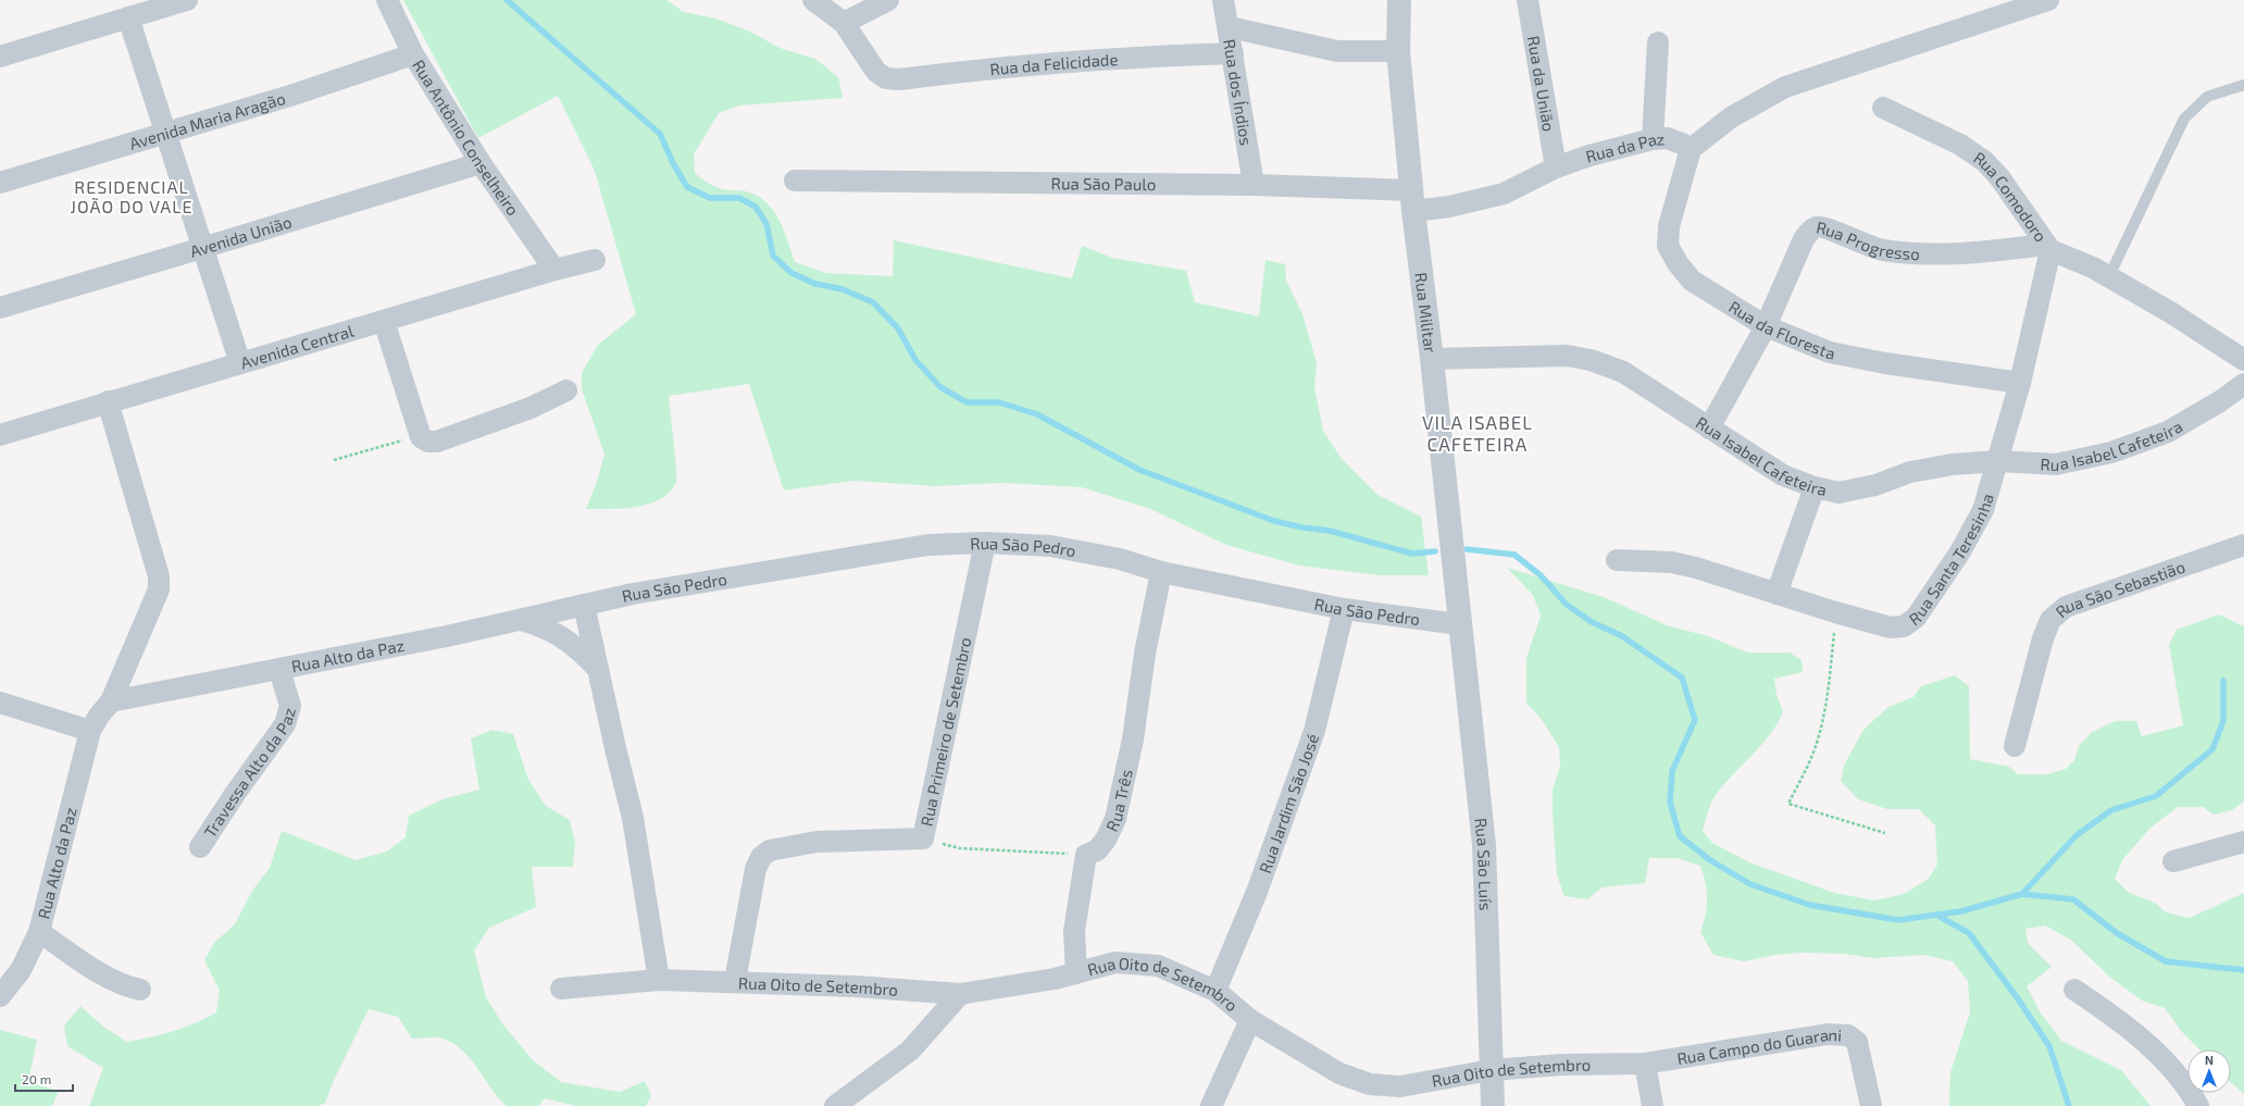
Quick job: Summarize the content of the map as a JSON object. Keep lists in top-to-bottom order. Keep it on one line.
{"streets":{"street":["Rua da Felicidade","Rua da União","Rua dos Índios","Avenida Maria Aragão","Rua Antônio Conselheiro","Rua da Paz","Rua São Paulo","Rua Comodoro","Avenida União","Rua Progresso","Rua Militar","Rua da Floresta","Avenida Central","Rua Isabel Cafeteira","Rua São Pedro","Rua Santa Teresinha","Rua São Sebastião","Rua Alto da Paz","Rua Primeiro de Setembro","Travessa Alto da Paz","Rua Três","Rua Jardim São José","Rua São Luís","Rua Oito de Setembro","Rua Campo do Guarani"]},"crossings":[["Rua da Felicidade","Rua dos Índios"],["Rua da União","Rua da Paz"],["Rua dos Índios","Rua São Paulo"],["Avenida Maria Aragão","Rua Antônio Conselheiro"],["Rua Antônio Conselheiro","Avenida União"],["Rua Antônio Conselheiro","Avenida Central"],["Rua da Paz","Rua São Paulo"],["Rua da Paz","Rua Militar"],["Rua da Paz","Rua da Floresta"],["Rua São Paulo","Rua Militar"],["Rua Comodoro","Rua Progresso"],["Rua Comodoro","Rua Santa Teresinha"],["Rua Progresso","Rua da Floresta"],["Rua Progresso","Rua Isabel Cafeteira"],["Rua Progresso","Rua Santa Teresinha"],["Rua Militar","Rua Isabel Cafeteira"],["Rua Militar","Rua São Pedro"],["Rua Militar","Rua São Luís"],["Rua da Floresta","Rua Santa Teresinha"],["Avenida Central","Rua Alto da Paz"],["Rua Isabel Cafeteira","Rua Santa Teresinha"],["Rua São Pedro","Rua Alto da Paz"],["Rua São Pedro","Rua Primeiro de Setembro"],["Rua São Pedro","Rua Três"],["Rua São Pedro","Rua Jardim São José"],["Rua São Pedro","Rua São Luís"],["Rua Alto da Paz","Travessa Alto da Paz"],["Rua Primeiro de Setembro","Rua Oito de Setembro"],["Rua Jardim São José","Rua Oito de Setembro"],["Rua São Luís","Rua Oito de Setembro"],["Rua Oito de Setembro","Rua Campo do Guarani"]],"districts":["RESIDENCIAL JOÃO DO VALE","VILA ISABEL CAFETEIRA"],"scale_bar":"20 m","north":"top"}
